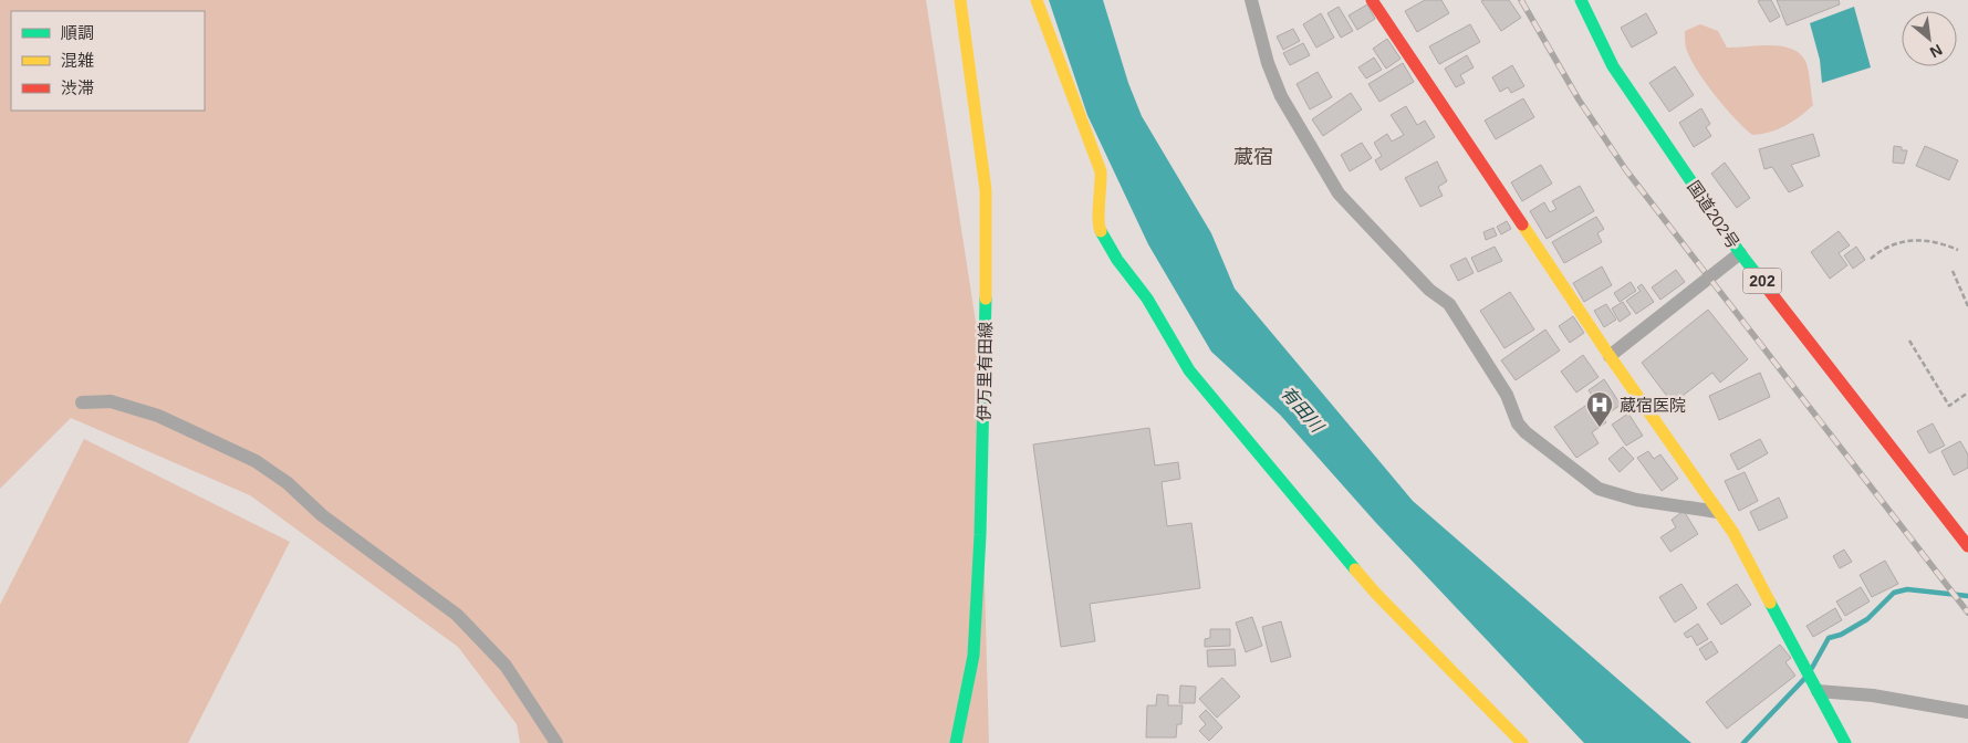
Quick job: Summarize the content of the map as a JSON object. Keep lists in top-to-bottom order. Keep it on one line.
{"streets":{"main road":["国道202号","202","伊万里有田線"]},"districts":["蔵宿"],"water":["有田川"],"places":{"hospital":["蔵宿医院"]},"legend":["順調","混雑","渋滞"],"north":"bottom right"}
